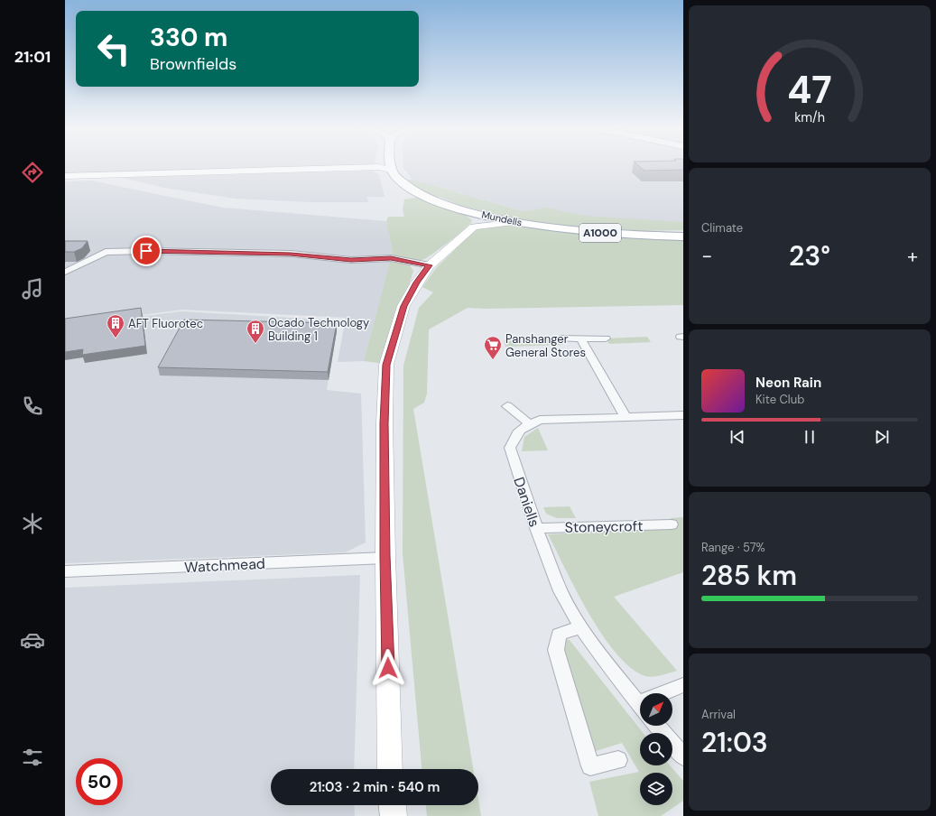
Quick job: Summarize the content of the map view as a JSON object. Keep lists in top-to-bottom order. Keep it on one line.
{"streets":{"main road":["Mundells","A1000"],"street":["Daniells","Stoneycroft","Watchmead"]},"crossings":[["Daniells","Stoneycroft"]],"places":{"building":["AFT Fluorotec","Ocado Technology Building 1"],"supermarket":["Panshanger General Stores"]},"north":"top right","page":{"tabs":"21:01","turn":["330 m","Brownfields"],"tile":["Climate",["Range · 57%","285 km"],["Arrival","21:03"]],"heat":["−","23°","+"],"song":["Neon Rain","Kite Club"],"limit":"50","trip":"21:03 · 2 min · 540 m","gauge":["47","km/h"]}}
